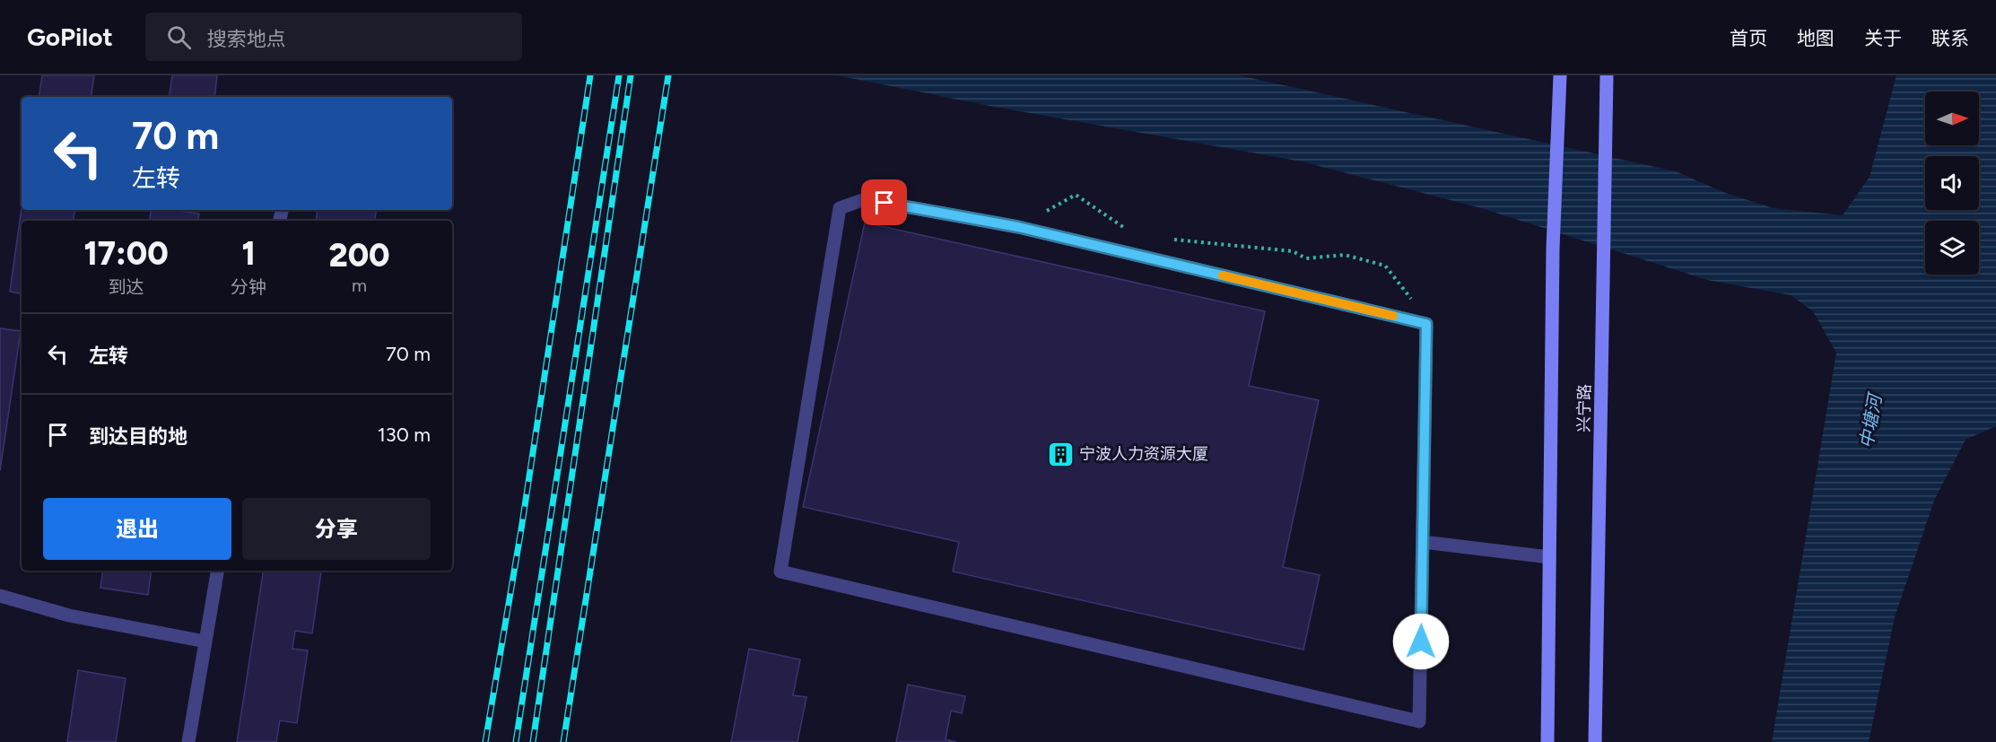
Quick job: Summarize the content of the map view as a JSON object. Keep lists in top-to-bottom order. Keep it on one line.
{"streets":{"main road":["兴宁路"]},"water":["中塘河"],"places":{"building":["宁波人力资源大厦"]},"north":"right","page":{"header":"GoPilot","search":"搜索地点","nav":["首页","地图","关于","联系"],"turn":["70 m","左转"],"eta":["17:00","到达","1","分钟","200","m"],"list":[{"name":"左转","value":"70 m"},{"name":"到达目的地","value":"130 m"}],"buttons":["退出","分享"]}}
